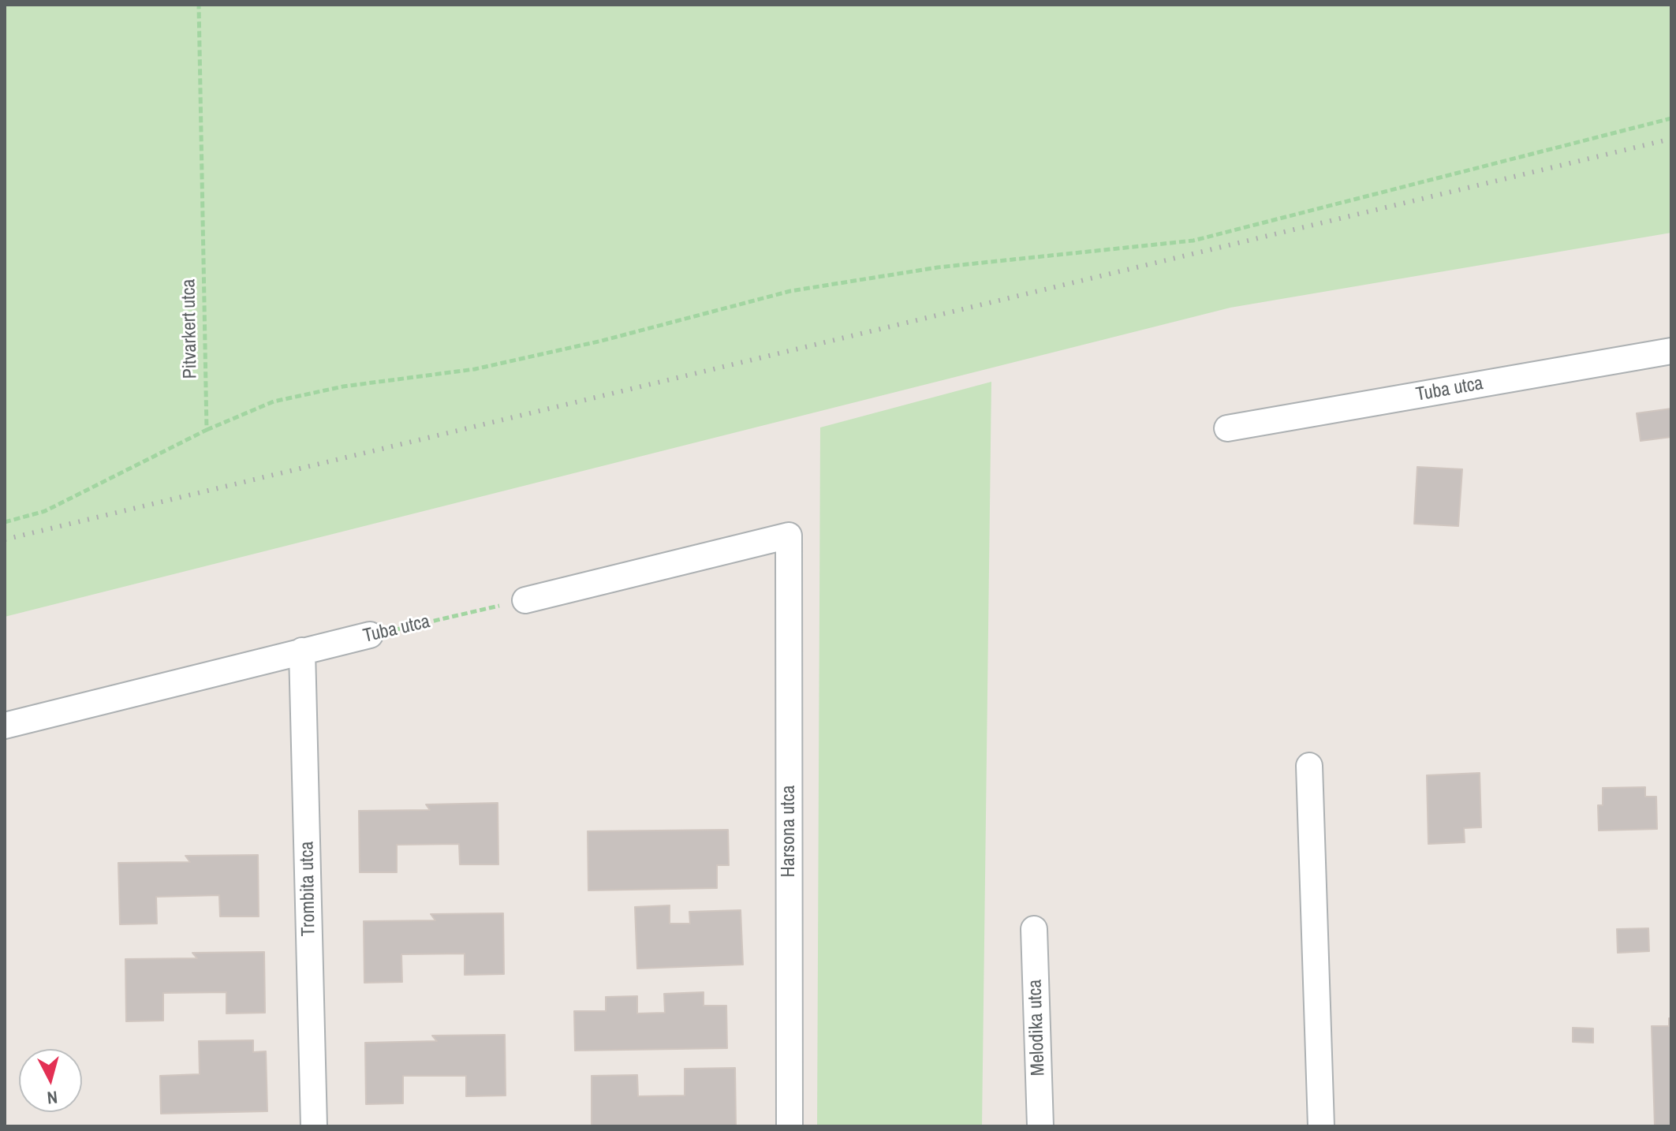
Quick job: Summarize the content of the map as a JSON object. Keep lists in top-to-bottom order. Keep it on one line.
{"streets":{"street":["Tuba utca","Harsona utca","Trombita utca","Melodika utca"],"path":["Pitvarkert utca"]},"crossings":[["Tuba utca","Harsona utca"],["Tuba utca","Trombita utca"]],"north":"bottom"}
